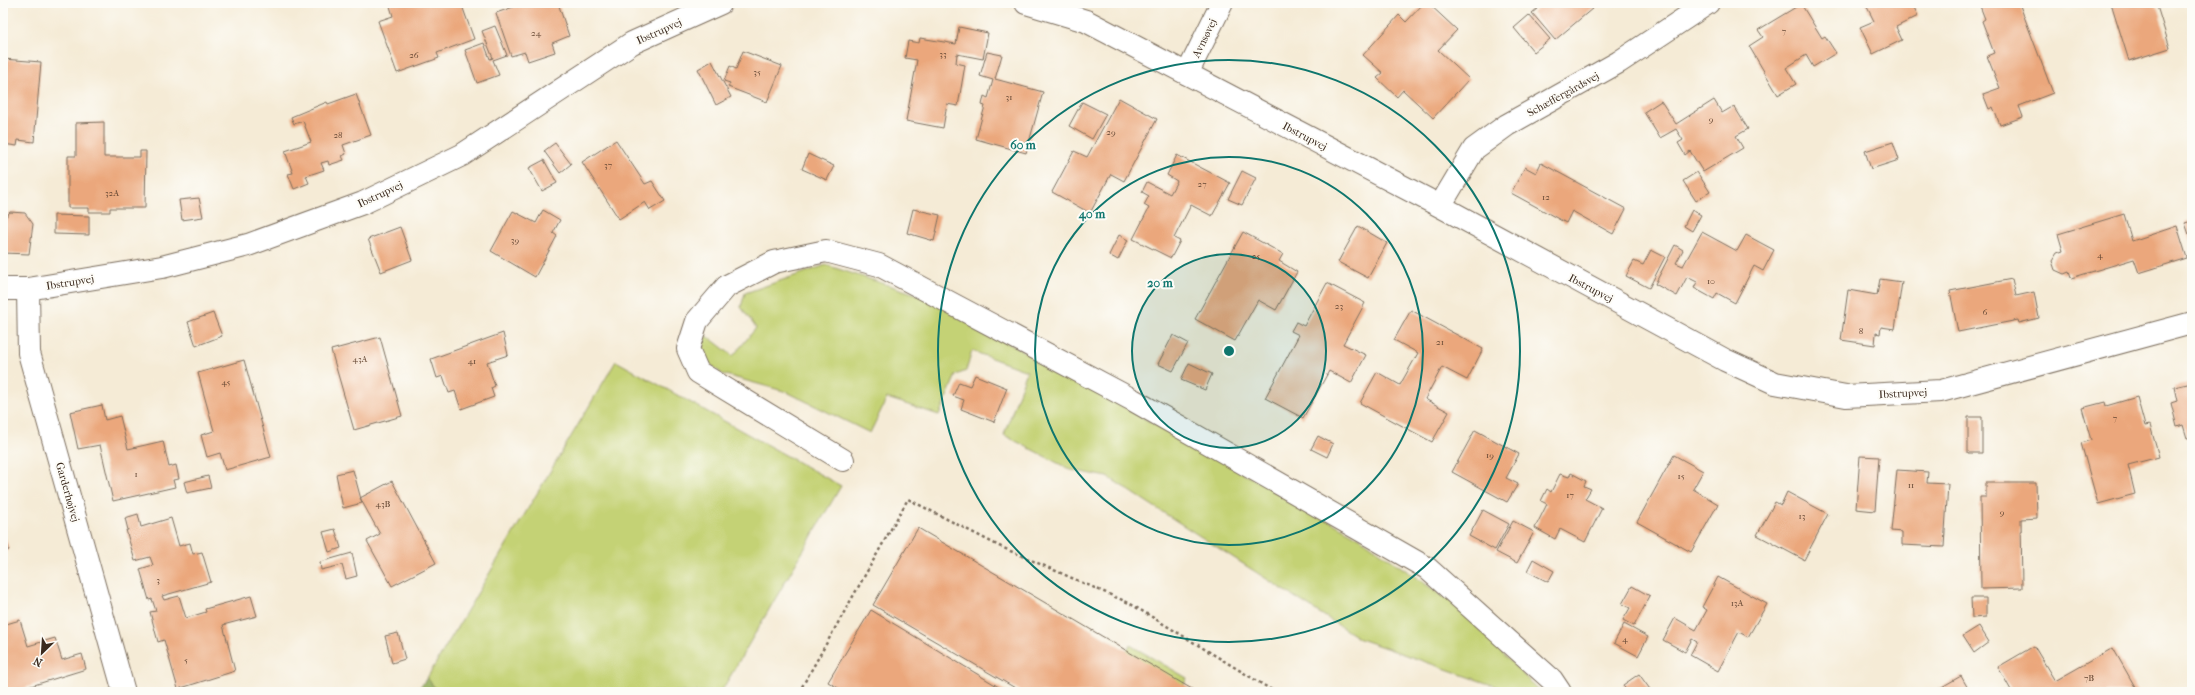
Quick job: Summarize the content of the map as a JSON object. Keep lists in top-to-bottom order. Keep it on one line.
{"streets":{"street":["Ibstrupvej","Avnsøvej","Schæffergårdsvej","Garderhøjvej"]},"crossings":[["Ibstrupvej","Avnsøvej"],["Ibstrupvej","Schæffergårdsvej"],["Ibstrupvej","Garderhøjvej"]],"house_numbers":["7","24","33","26","35","31","9","29","28","37","27","32A","12","39","4","25","10","23","6","8","21","43A","41","45","7","19","1","15","11","17","43B","9","13","3","13A","4","5","7B"],"north":"bottom left","rings":["60 m","40 m","20 m"]}
